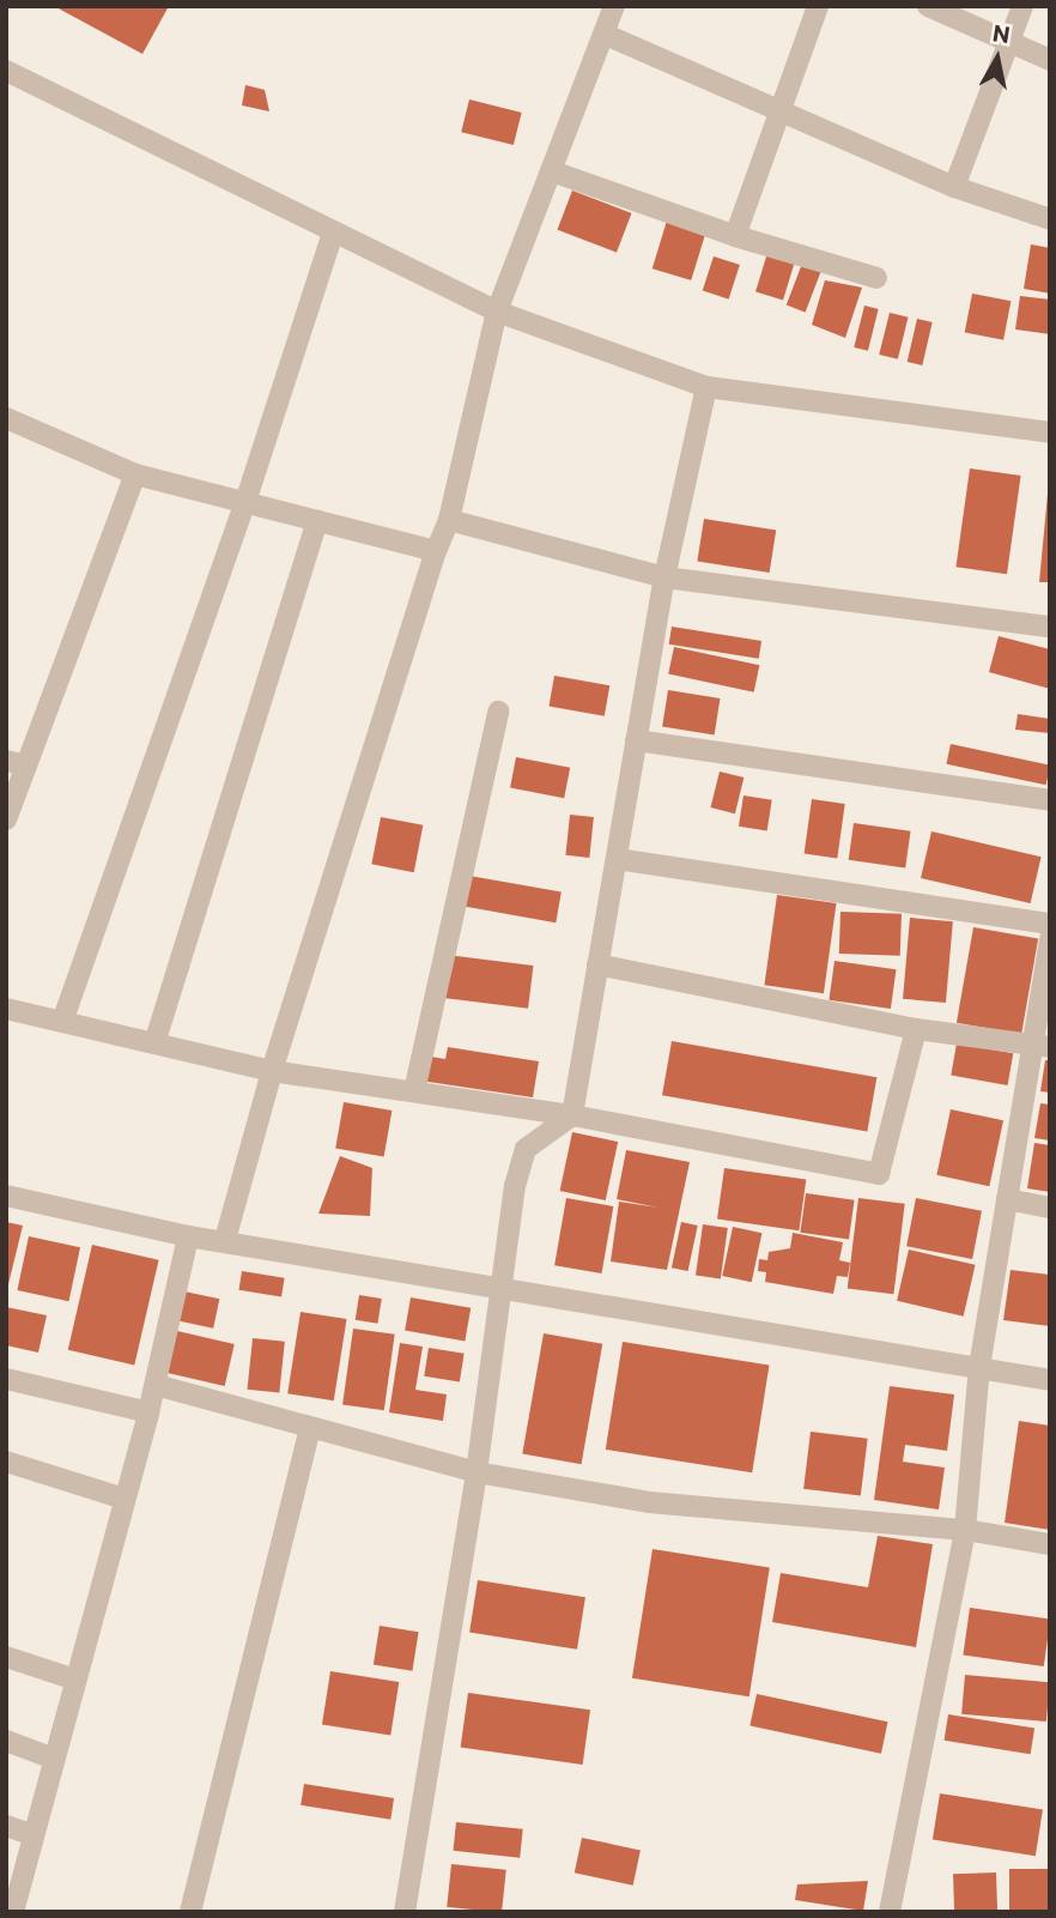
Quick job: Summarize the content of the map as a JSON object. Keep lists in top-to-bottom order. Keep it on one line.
{"north":"top"}
